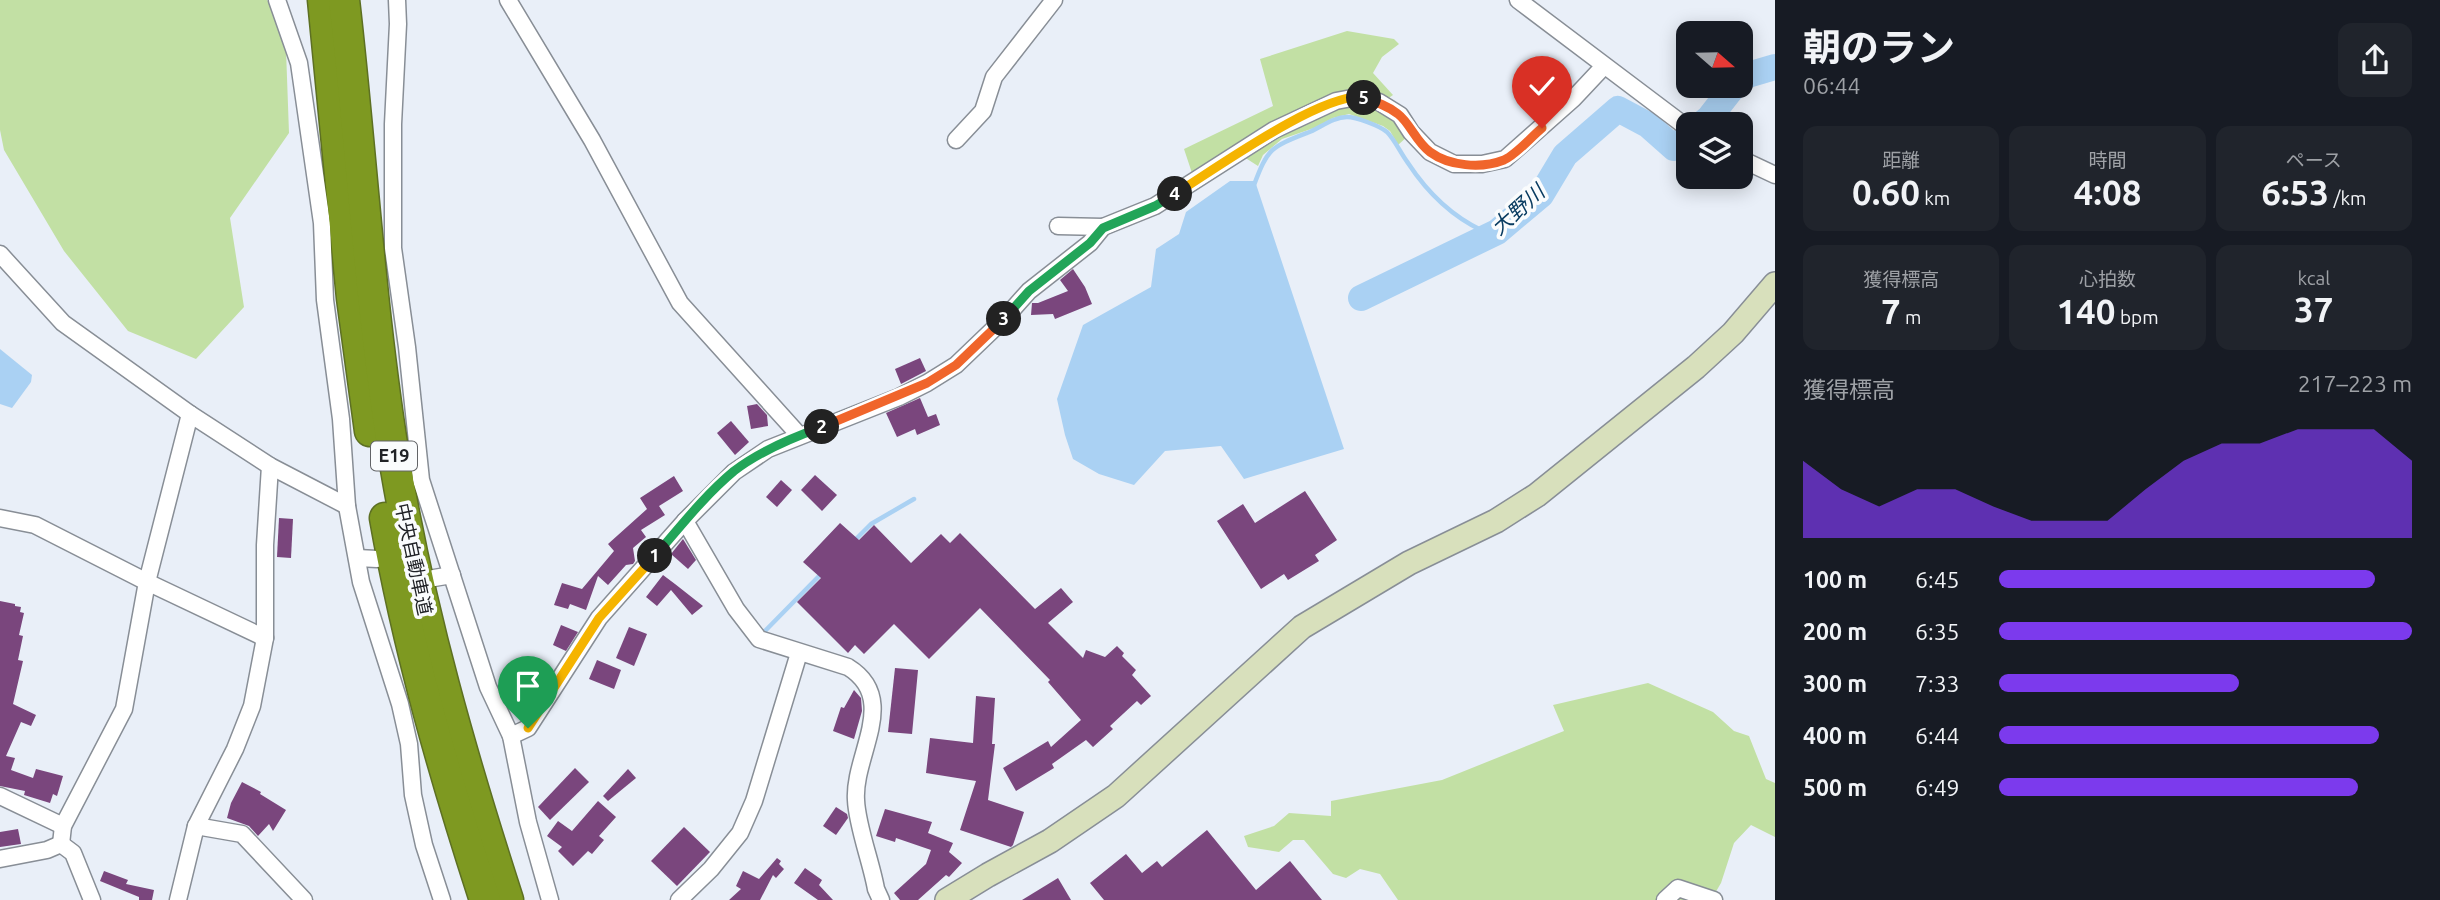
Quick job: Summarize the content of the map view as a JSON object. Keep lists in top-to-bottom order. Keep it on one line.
{"streets":{"highway":["E19","中央自動車道"]},"water":["大野川"],"north":"right","page":{"heading":["朝のラン","06:44"],"pins":["5","4","3","2","1"],"stats":[["距離","0.60 km"],["時間","4:08"],["ペース","6:53 /km"],["獲得標高","7 m"],["心拍数","140 bpm"],["kcal","37"]],"chart":["獲得標高","217–223 m"],"list":[{"name":"100 m","note":"6:45"},{"name":"200 m","note":"6:35"},{"name":"300 m","note":"7:33"},{"name":"400 m","note":"6:44"},{"name":"500 m","note":"6:49"}]}}
